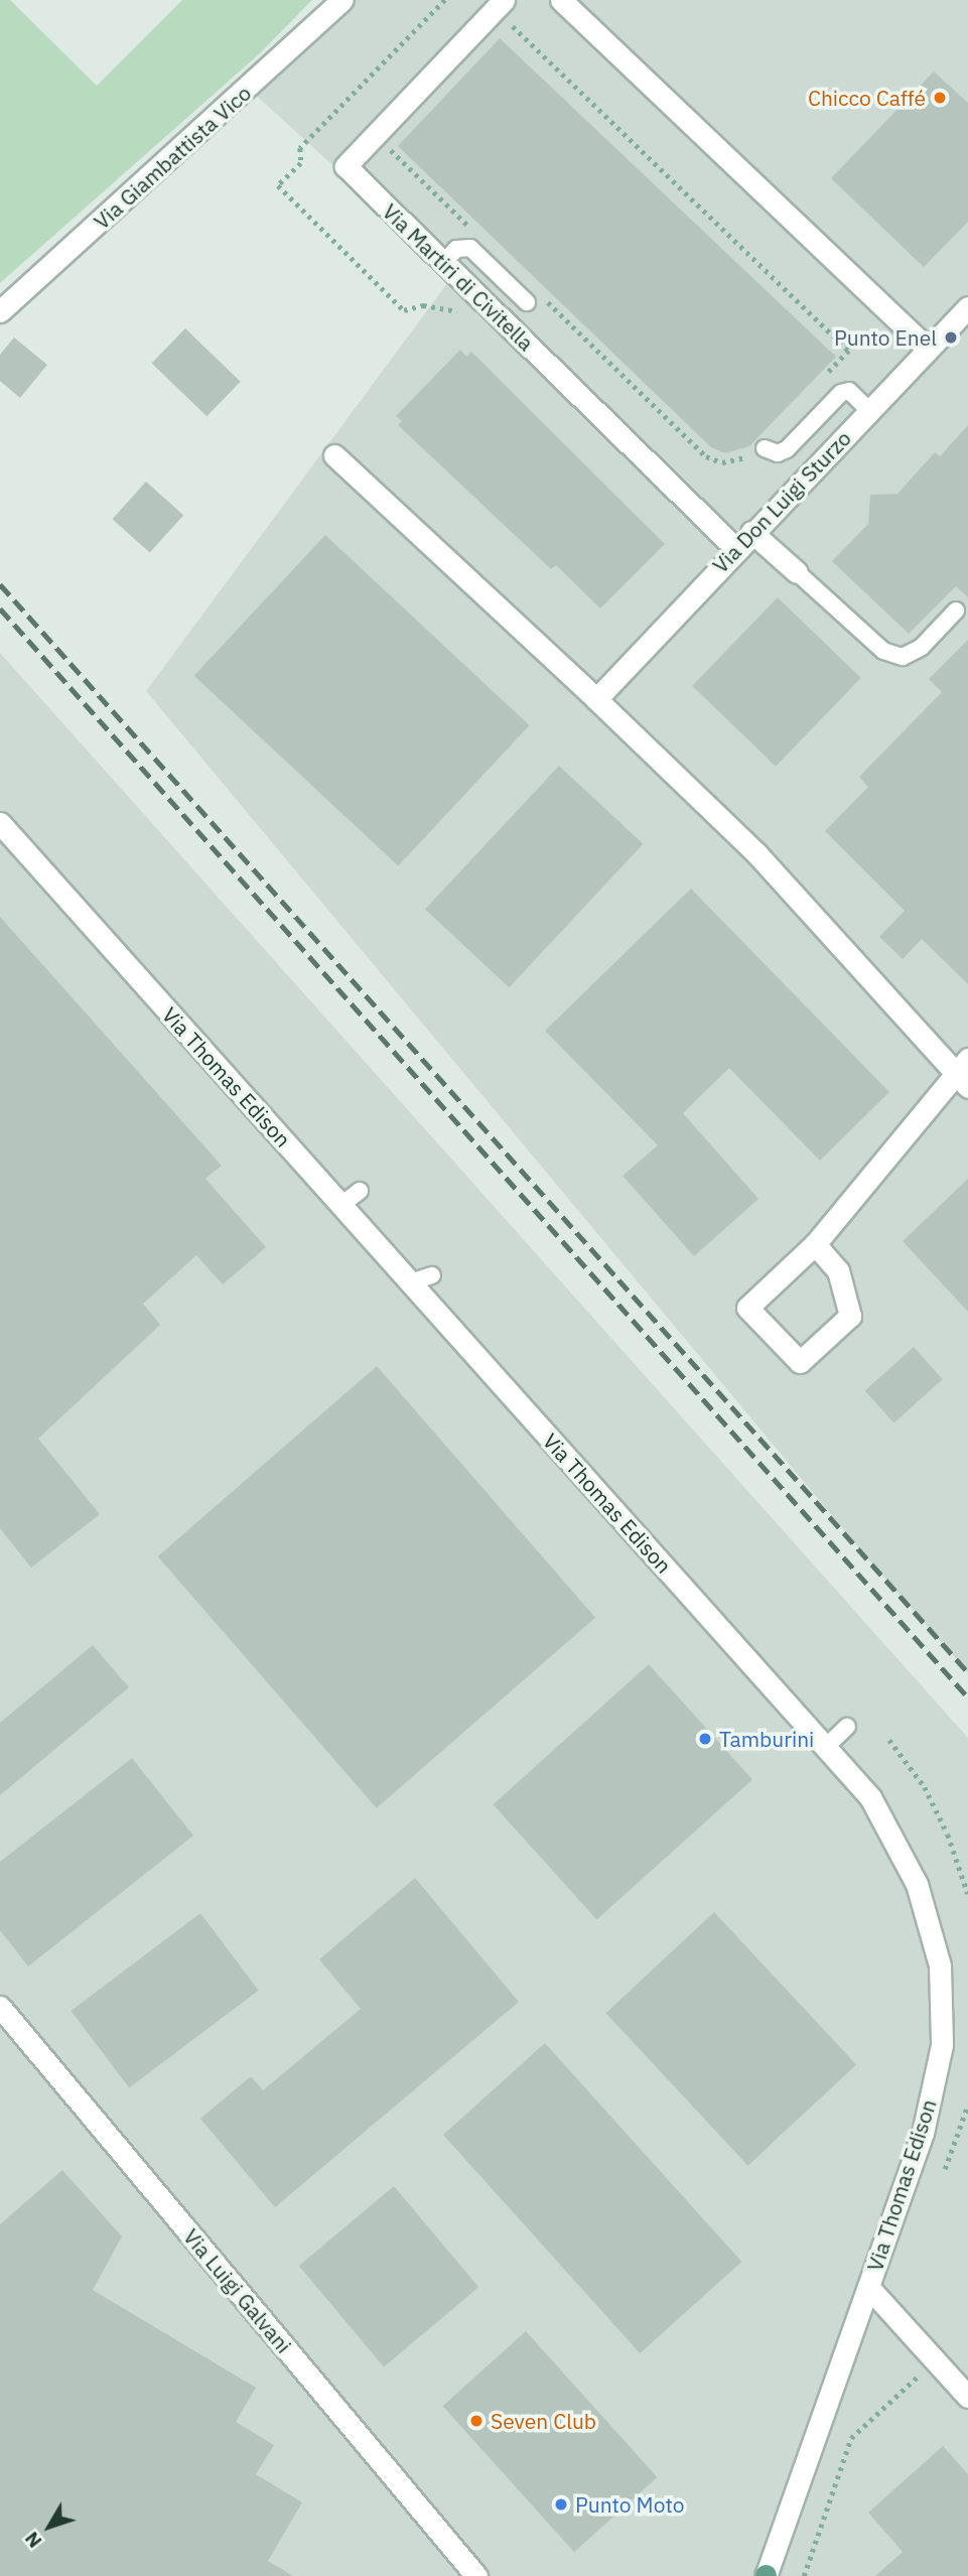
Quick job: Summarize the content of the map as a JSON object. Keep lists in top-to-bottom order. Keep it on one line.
{"streets":{"street":["Via Giambattista Vico","Via Martiri di Civitella","Via Don Luigi Sturzo","Via Thomas Edison","Via Luigi Galvani"]},"crossings":[["Via Martiri di Civitella","Via Don Luigi Sturzo"]],"places":["Chicco Caffé","Punto Enel","Tamburini","Seven Club","Punto Moto"],"north":"bottom left"}
